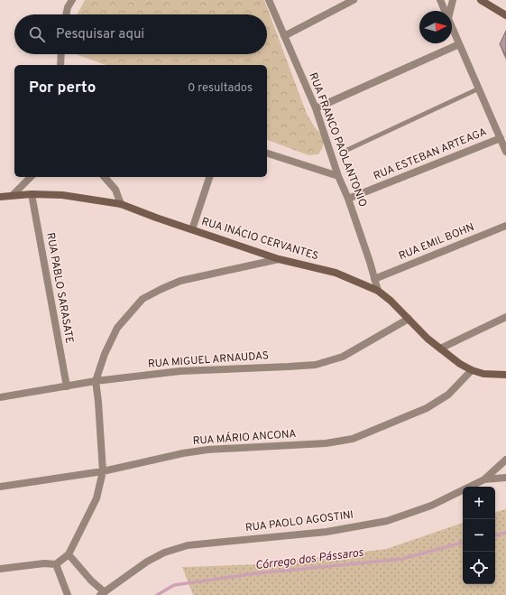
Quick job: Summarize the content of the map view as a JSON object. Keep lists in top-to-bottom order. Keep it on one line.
{"streets":{"main road":["RUA INÁCIO CERVANTES"],"street":["RUA FRANCO PAOLANTONIO","RUA ESTEBAN ARTEAGA","RUA EMIL BOHN","RUA PABLO SARASATE","RUA MIGUEL ARNAUDAS","RUA MÁRIO ANCONA","RUA PAOLO AGOSTINI"]},"crossings":[["RUA FRANCO PAOLANTONIO","RUA ESTEBAN ARTEAGA"],["RUA FRANCO PAOLANTONIO","RUA INÁCIO CERVANTES"],["RUA FRANCO PAOLANTONIO","RUA EMIL BOHN"],["RUA INÁCIO CERVANTES","RUA PABLO SARASATE"],["RUA INÁCIO CERVANTES","RUA MIGUEL ARNAUDAS"],["RUA INÁCIO CERVANTES","RUA MÁRIO ANCONA"],["RUA PABLO SARASATE","RUA MIGUEL ARNAUDAS"]],"water":["Córrego dos Pássaros"],"north":"right","page":{"search":"Pesquisar aqui","heading":["Por perto","0 resultados"],"map_buttons":["+","−"]}}
